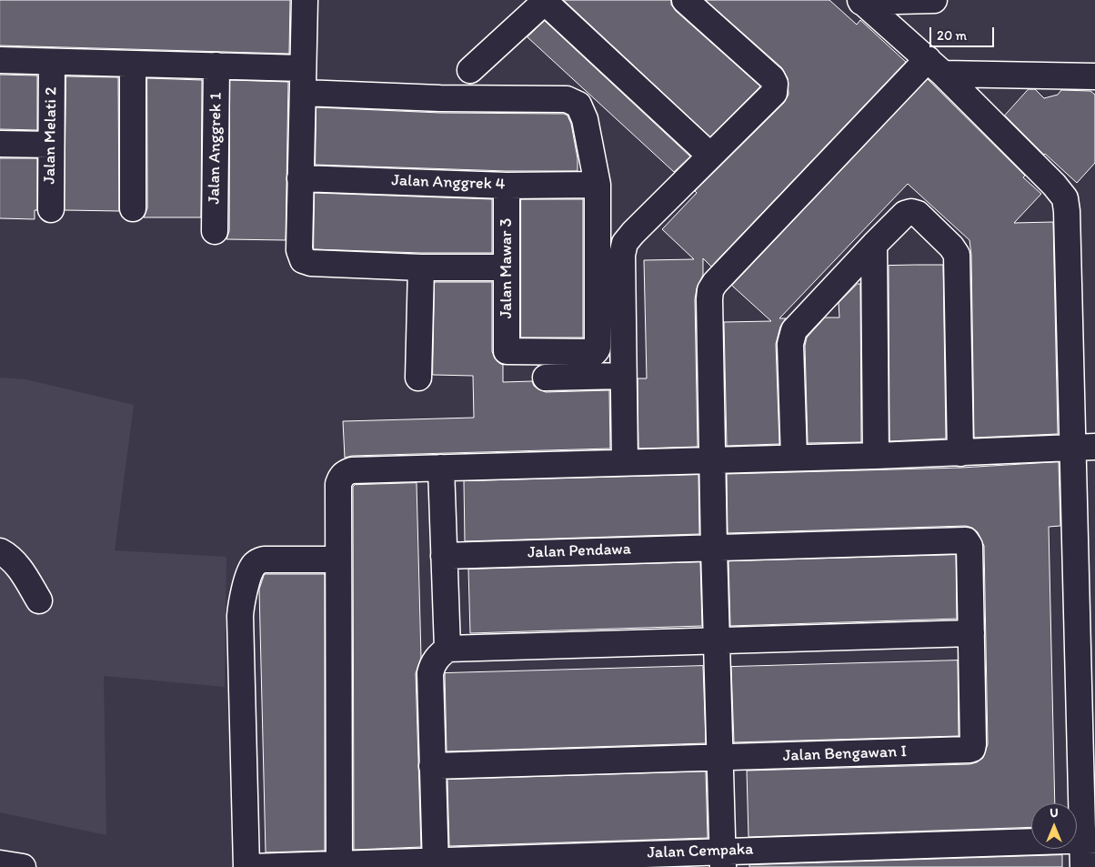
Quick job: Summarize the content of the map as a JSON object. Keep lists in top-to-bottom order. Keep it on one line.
{"streets":{"street":["Jalan Melati 2","Jalan Anggrek 1","Jalan Anggrek 4","Jalan Mawar 3","Jalan Pendawa","Jalan Bengawan I","Jalan Cempaka"]},"crossings":[["Jalan Anggrek 4","Jalan Mawar 3"],["Jalan Pendawa","Jalan Bengawan I"]],"scale_bar":"20 m","north":"top"}
